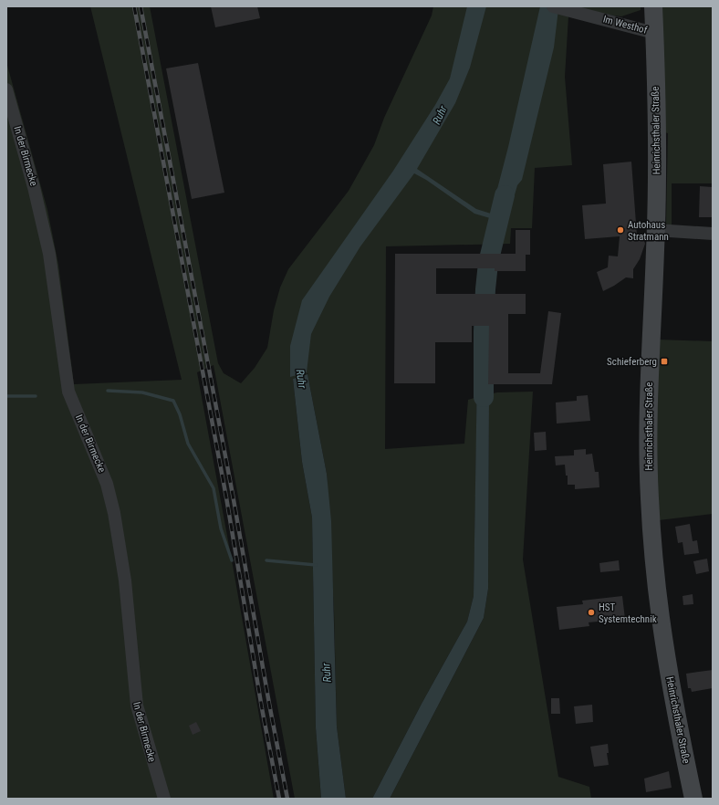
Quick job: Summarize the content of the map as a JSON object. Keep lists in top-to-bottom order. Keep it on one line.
{"streets":{"main road":["Heinrichsthaler Straße"],"street":["Im Westhof","In der Birmecke"]},"crossings":[["Im Westhof","Heinrichsthaler Straße"]],"water":["Ruhr"],"places":{"other":["Autohaus Stratmann","HST Systemtechnik"],"transit":["Schieferberg"]}}
